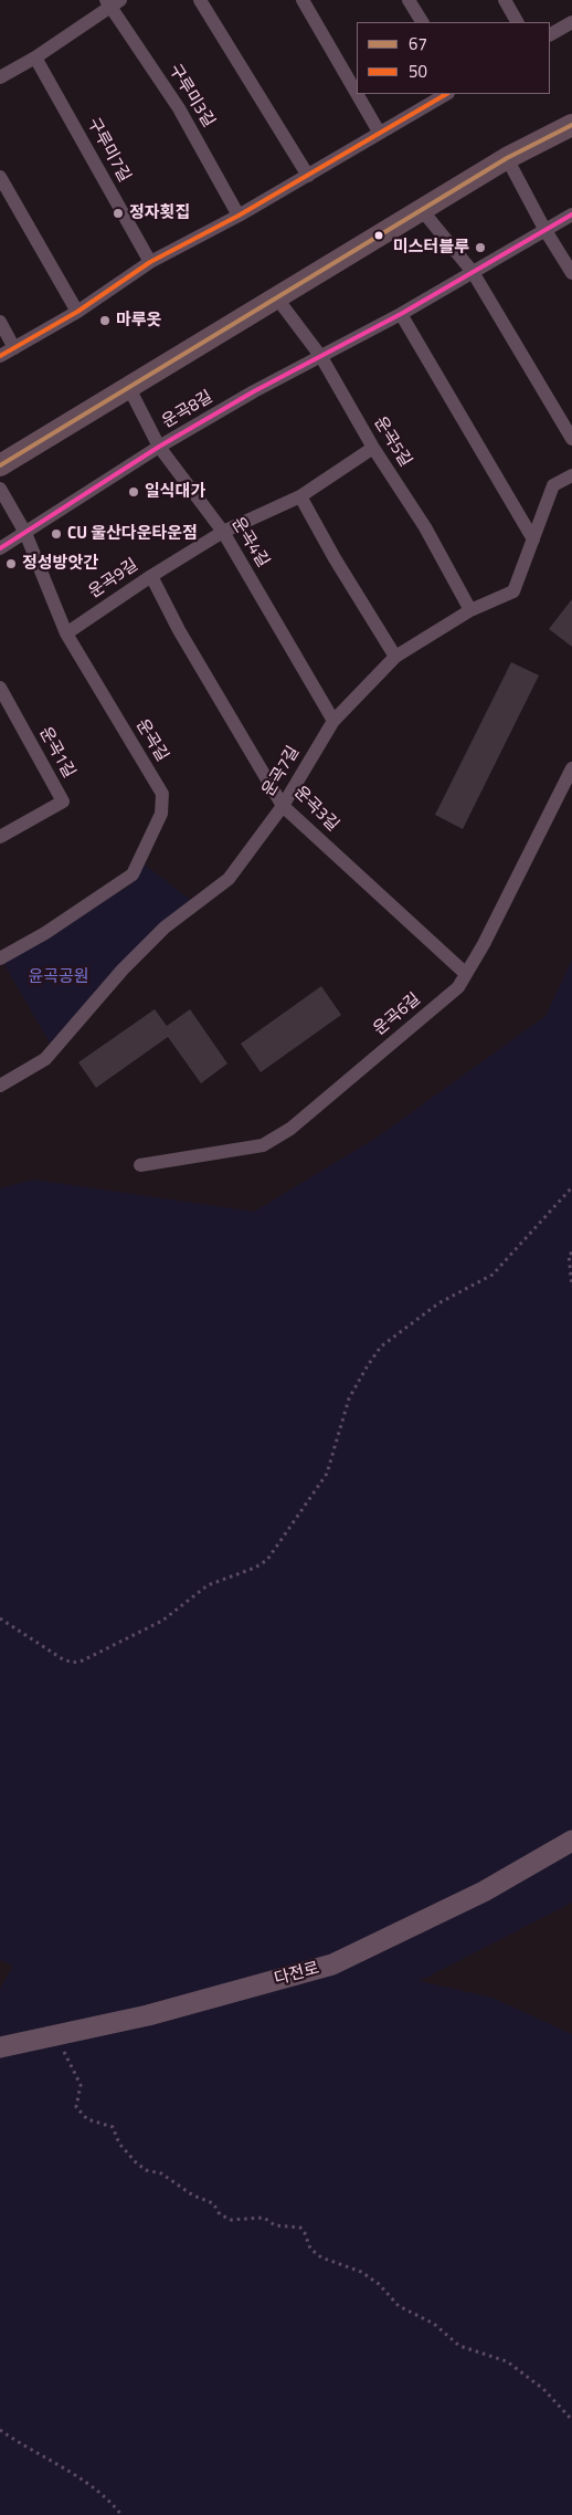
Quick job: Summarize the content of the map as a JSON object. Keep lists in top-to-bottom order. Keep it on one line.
{"streets":{"main road":["다전로"],"street":["구루미3길","구루미7길","운곡8길","운곡5길","운곡4길","운곡9길","운곡길","운곡1길","운곡7길","운곡3길","운곡6길"]},"crossings":[["운곡8길","운곡5길"],["운곡8길","운곡4길"],["운곡8길","운곡길"],["운곡5길","운곡9길"],["운곡5길","운곡7길"],["운곡4길","운곡9길"],["운곡4길","운곡7길"],["운곡9길","운곡길"],["운곡9길","운곡3길"],["운곡7길","운곡3길"],["운곡3길","운곡6길"]],"parks":["윤곡공원"],"places":["정자횟집","미스터블루","마루옷","일식대가","CU 울산다운타운점","정성방앗간"],"lines":["transit line 50","transit line 67"],"legend":["67","50"]}
